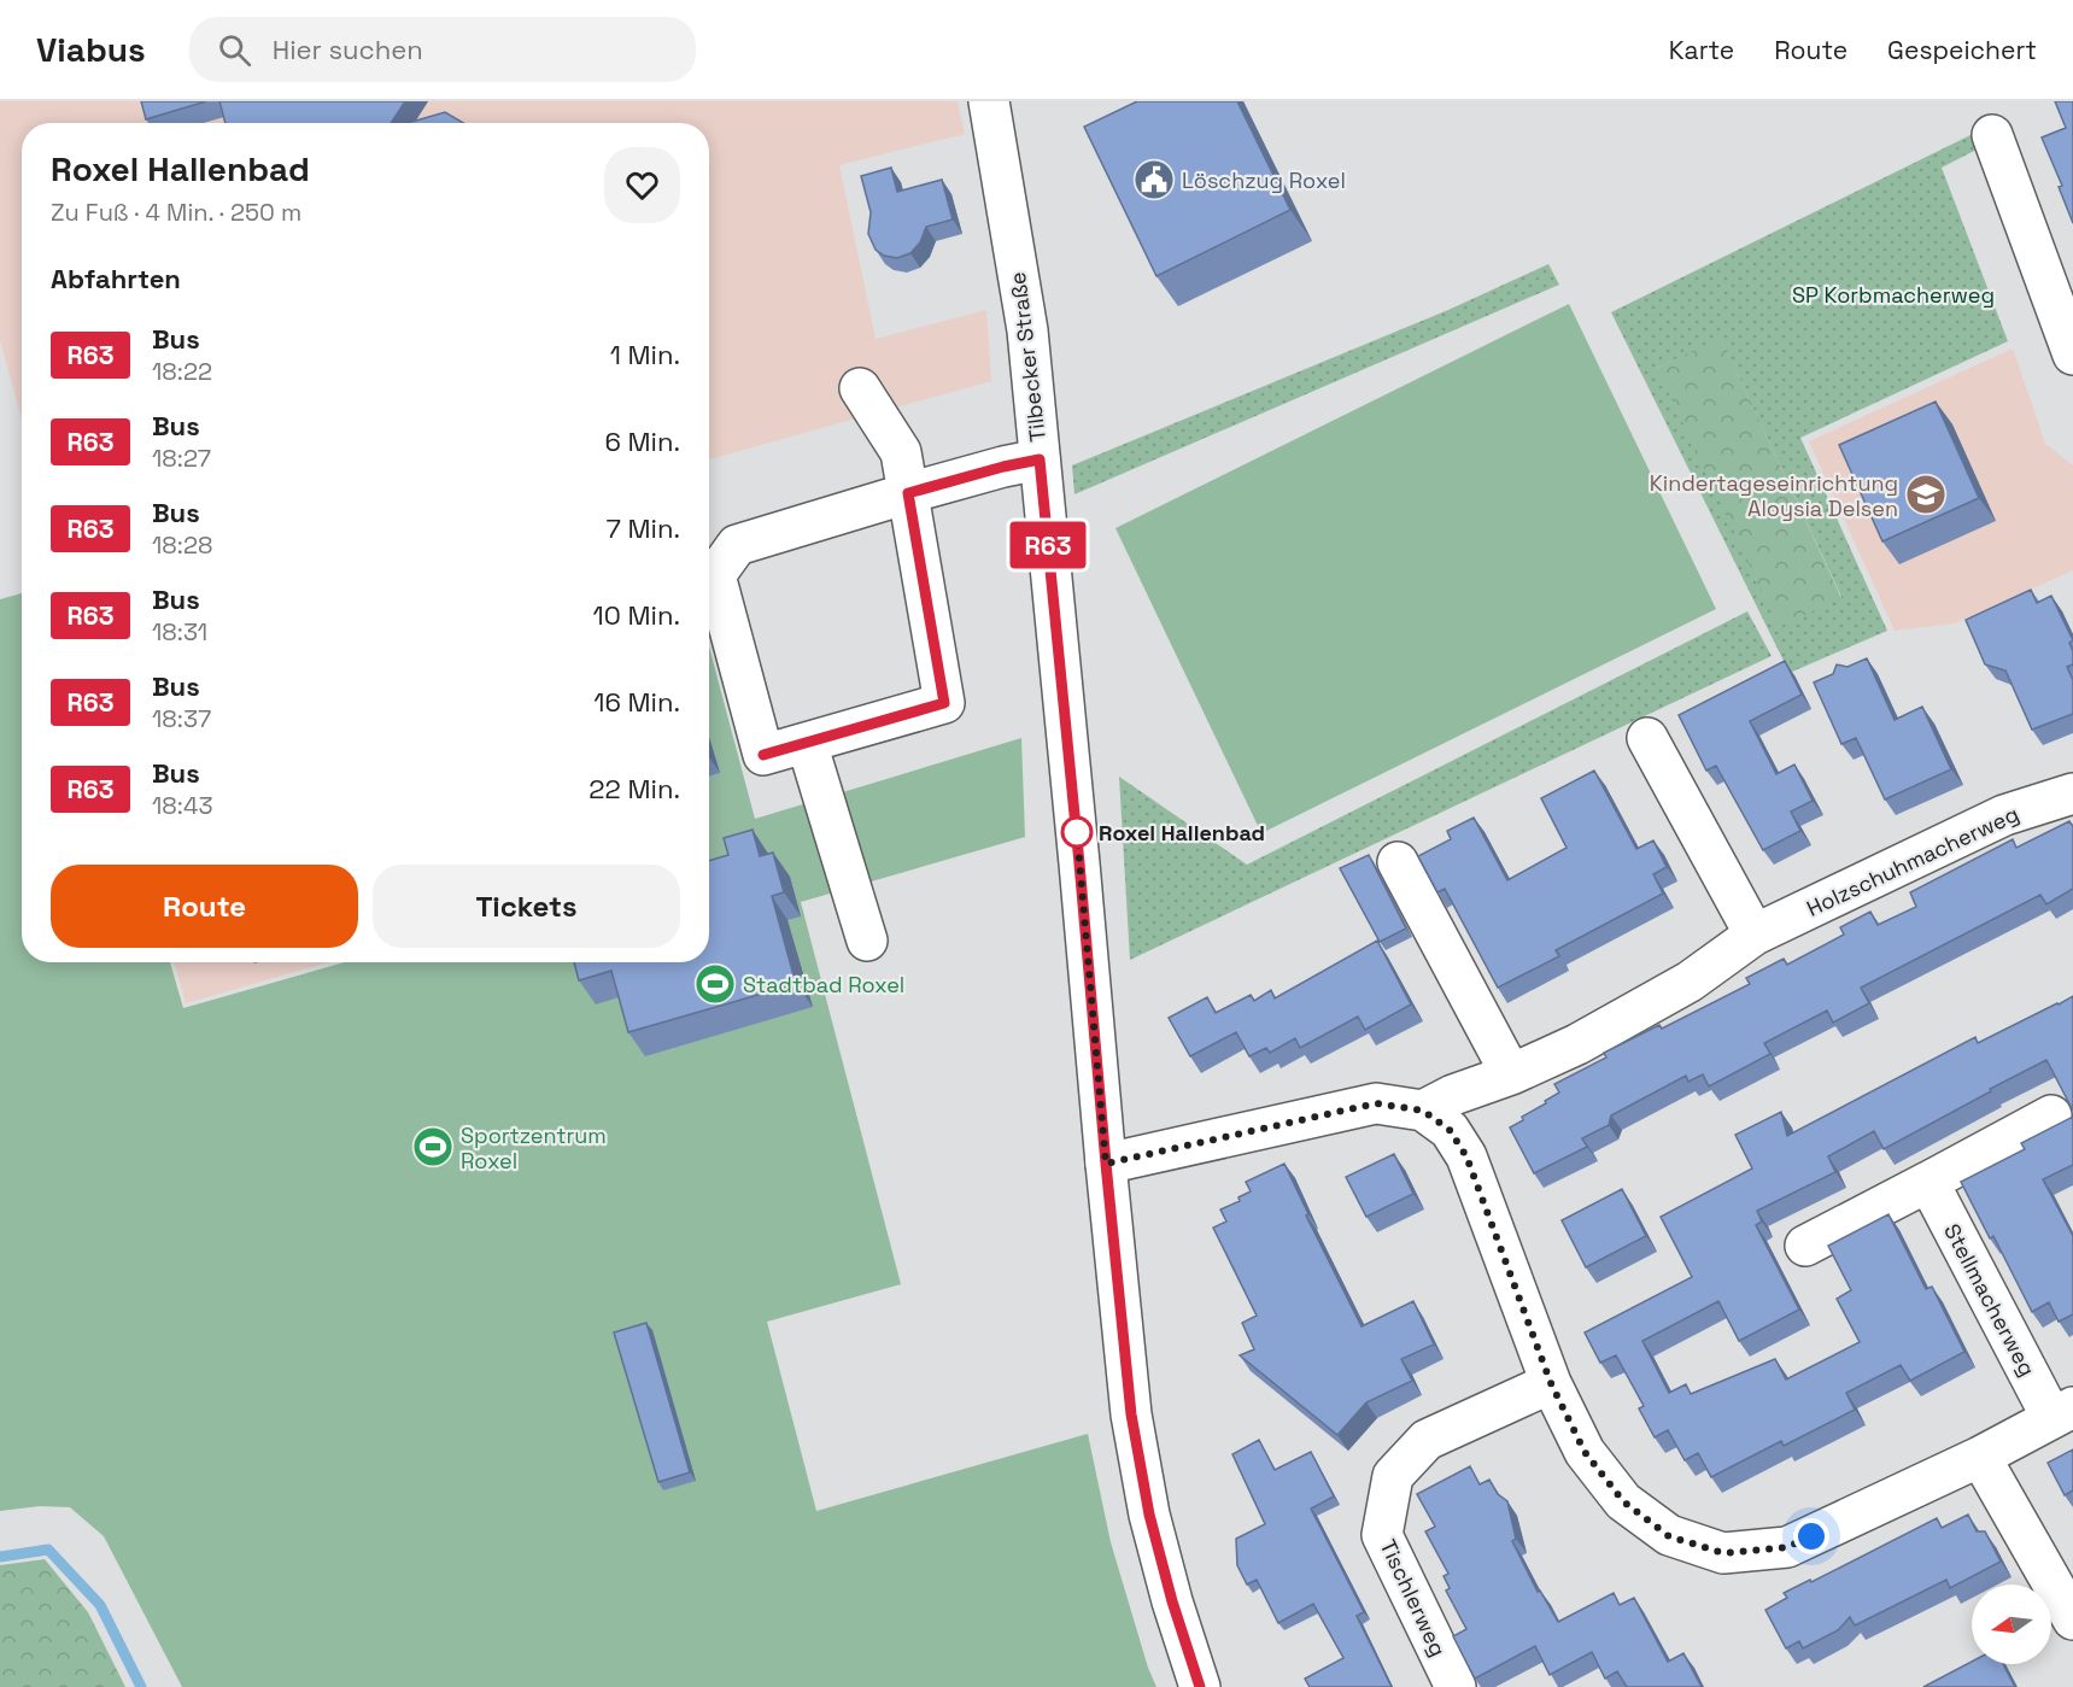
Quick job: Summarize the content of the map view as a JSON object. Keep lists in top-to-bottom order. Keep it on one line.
{"streets":{"street":["Tilbecker Straße","Holzschuhmacherweg","Stellmacherweg","Tischlerweg"]},"crossings":[["Holzschuhmacherweg","Stellmacherweg"],["Stellmacherweg","Tischlerweg"]],"parks":["SP Korbmacherweg"],"places":{"public building":["Löschzug Roxel"],"school or university":["Kindertageseinrichtung Aloysia Delsen"],"other":["Roxel Hallenbad"],"sports":["Stadtbad Roxel","Sportzentrum Roxel"]},"lines":["bus line R63"],"north":"left","page":{"header":"Viabus","search":"Hier suchen","nav":["Karte","Route","Gespeichert"],"on_map":"R63","heading":[["Roxel Hallenbad","Zu Fuß · 4 Min. · 250 m"],"Abfahrten"],"list":[{"mark":"R63","name":"Bus","note":"18:22","value":"1 Min."},{"mark":"R63","name":"Bus","note":"18:27","value":"6 Min."},{"mark":"R63","name":"Bus","note":"18:28","value":"7 Min."},{"mark":"R63","name":"Bus","note":"18:31","value":"10 Min."},{"mark":"R63","name":"Bus","note":"18:37","value":"16 Min."},{"mark":"R63","name":"Bus","note":"18:43","value":"22 Min."}],"buttons":["Route","Tickets"]}}
